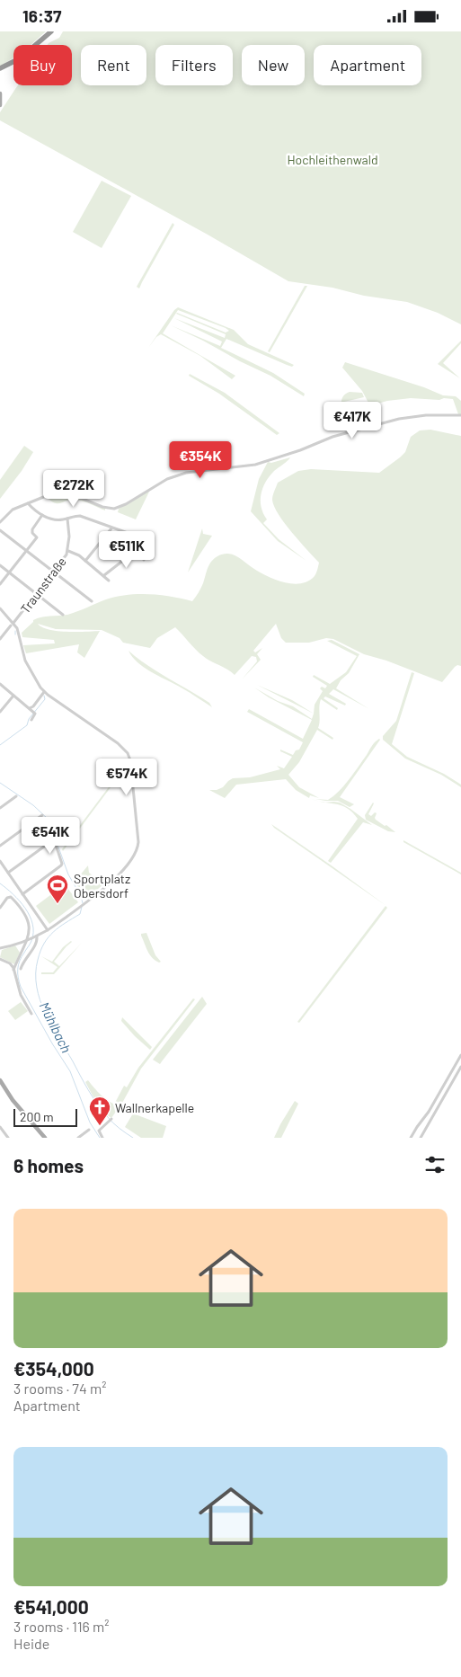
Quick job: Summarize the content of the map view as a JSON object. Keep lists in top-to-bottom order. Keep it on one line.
{"streets":{"street":["Traunstraße"]},"water":["Mühlbach"],"parks":["Hochleithenwald"],"places":{"sports":["Sportplatz Obersdorf"],"church":["Wallnerkapelle"]},"scale_bar":"200 m","page":{"status":"16:37","chip":["Buy","Rent","Filters","New","Apartment"],"price":["€417K","€354K","€272K","€511K","€574K","€541K"],"scale":"200 m","heading":"6 homes","list":[{"name":"€354,000","note":"3 rooms · 74 m² · Apartment"},{"name":"€541,000","note":"3 rooms · 116 m² · Heide"}]}}
